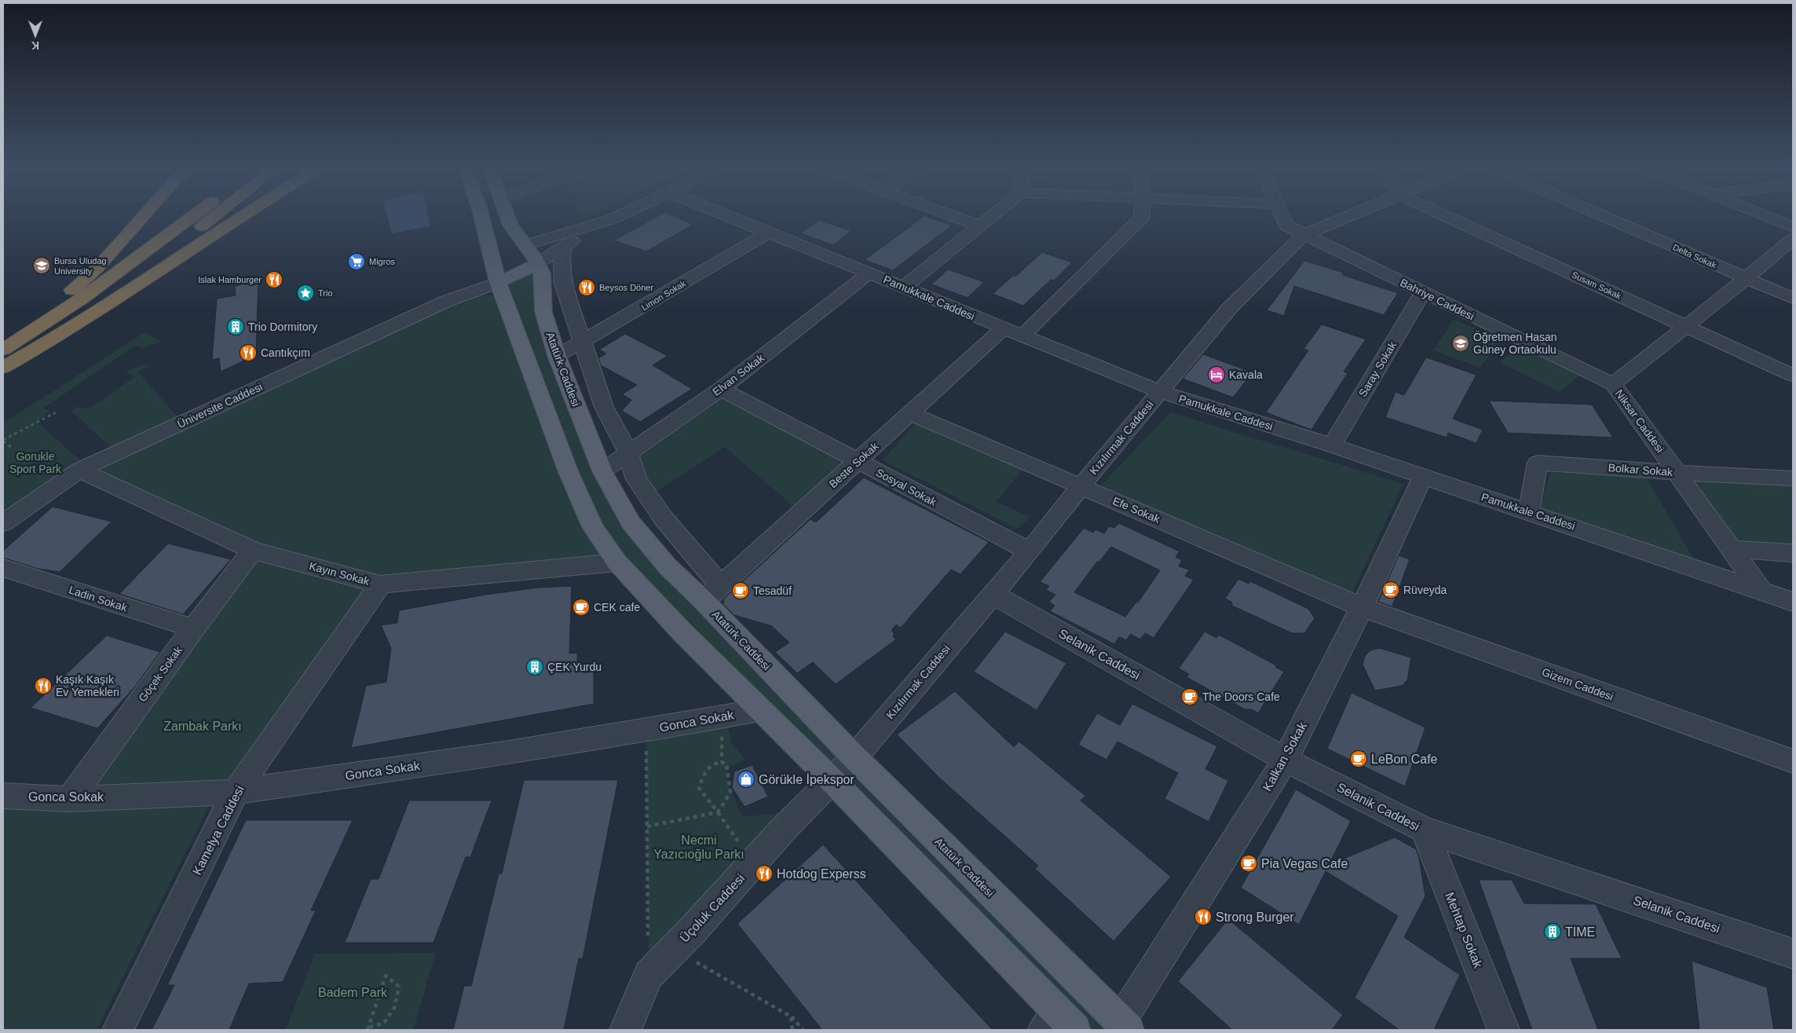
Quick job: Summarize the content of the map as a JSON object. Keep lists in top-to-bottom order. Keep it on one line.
{"streets":{"main road":["Atatürk Caddesi"],"street":["Delta Sokak","Susam Sokak","Limon Sokak","Pamukkale Caddesi","Bahriye Caddesi","Saray Sokak","Elvan Sokak","Üniversite Caddesi","Niksar Caddesi","Kızılırmak Caddesi","Beste Sokak","Bolkar Sokak","Sosyal Sokak","Efe Sokak","Kayın Sokak","Ladin Sokak","Selanik Caddesi","Göçek Sokak","Gizem Caddesi","Gonca Sokak","Kalkan Sokak","Kamelya Caddesi","Üçoluk Caddesi","Mehtap Sokak"]},"crossings":[["Delta Sokak","Niksar Caddesi"],["Susam Sokak","Niksar Caddesi"],["Limon Sokak","Pamukkale Caddesi"],["Limon Sokak","Atatürk Caddesi"],["Pamukkale Caddesi","Saray Sokak"],["Pamukkale Caddesi","Elvan Sokak"],["Pamukkale Caddesi","Niksar Caddesi"],["Pamukkale Caddesi","Kızılırmak Caddesi"],["Pamukkale Caddesi","Beste Sokak"],["Pamukkale Caddesi","Bolkar Sokak"],["Pamukkale Caddesi","Kalkan Sokak"],["Bahriye Caddesi","Saray Sokak"],["Bahriye Caddesi","Niksar Caddesi"],["Bahriye Caddesi","Kızılırmak Caddesi"],["Atatürk Caddesi","Elvan Sokak"],["Atatürk Caddesi","Üniversite Caddesi"],["Atatürk Caddesi","Kızılırmak Caddesi"],["Atatürk Caddesi","Beste Sokak"],["Atatürk Caddesi","Kayın Sokak"],["Atatürk Caddesi","Gonca Sokak"],["Atatürk Caddesi","Kalkan Sokak"],["Atatürk Caddesi","Üçoluk Caddesi"],["Elvan Sokak","Sosyal Sokak"],["Üniversite Caddesi","Kayın Sokak"],["Niksar Caddesi","Bolkar Sokak"],["Kızılırmak Caddesi","Sosyal Sokak"],["Kızılırmak Caddesi","Efe Sokak"],["Kızılırmak Caddesi","Selanik Caddesi"],["Kızılırmak Caddesi","Üçoluk Caddesi"],["Beste Sokak","Sosyal Sokak"],["Beste Sokak","Efe Sokak"],["Efe Sokak","Gizem Caddesi"],["Efe Sokak","Kalkan Sokak"],["Kayın Sokak","Göçek Sokak"],["Kayın Sokak","Kamelya Caddesi"],["Ladin Sokak","Göçek Sokak"],["Selanik Caddesi","Kalkan Sokak"],["Selanik Caddesi","Mehtap Sokak"],["Göçek Sokak","Gonca Sokak"],["Gizem Caddesi","Kalkan Sokak"],["Gonca Sokak","Kamelya Caddesi"]],"parks":["Gorukle Sport Park","Zambak Parkı","Necmi Yazıcıoğlu Parkı","Badem Park"],"places":{"supermarket":["Migros"],"school or university":["Bursa Uludag University","Öğretmen Hasan Güney Ortaokulu"],"restaurant":["Islak Hamburger","Beysos Döner","Cantıkçım","Kaşık Kaşık Ev Yemekleri","Hotdog Experss","Strong Burger"],"place":["Trio"],"building":["Trio Dormitory","ÇEK Yurdu","TIME"],"hotel":["Kavala"],"cafe":["Rüveyda","Tesadüf","CEK cafe","The Doors Cafe","LeBon Cafe","Pia Vegas Cafe"],"shop":["Görükle İpekspor"]},"north":"bottom"}
